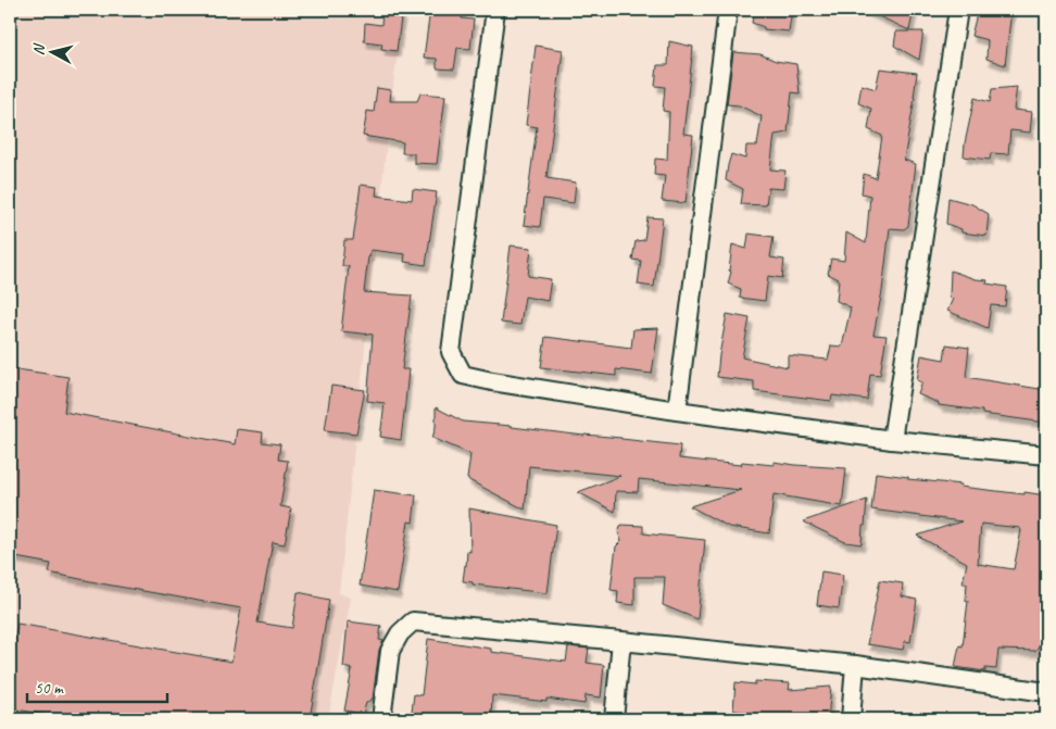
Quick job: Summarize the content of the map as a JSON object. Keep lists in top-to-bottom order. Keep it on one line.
{"scale_bar":"50 m","north":"left"}
